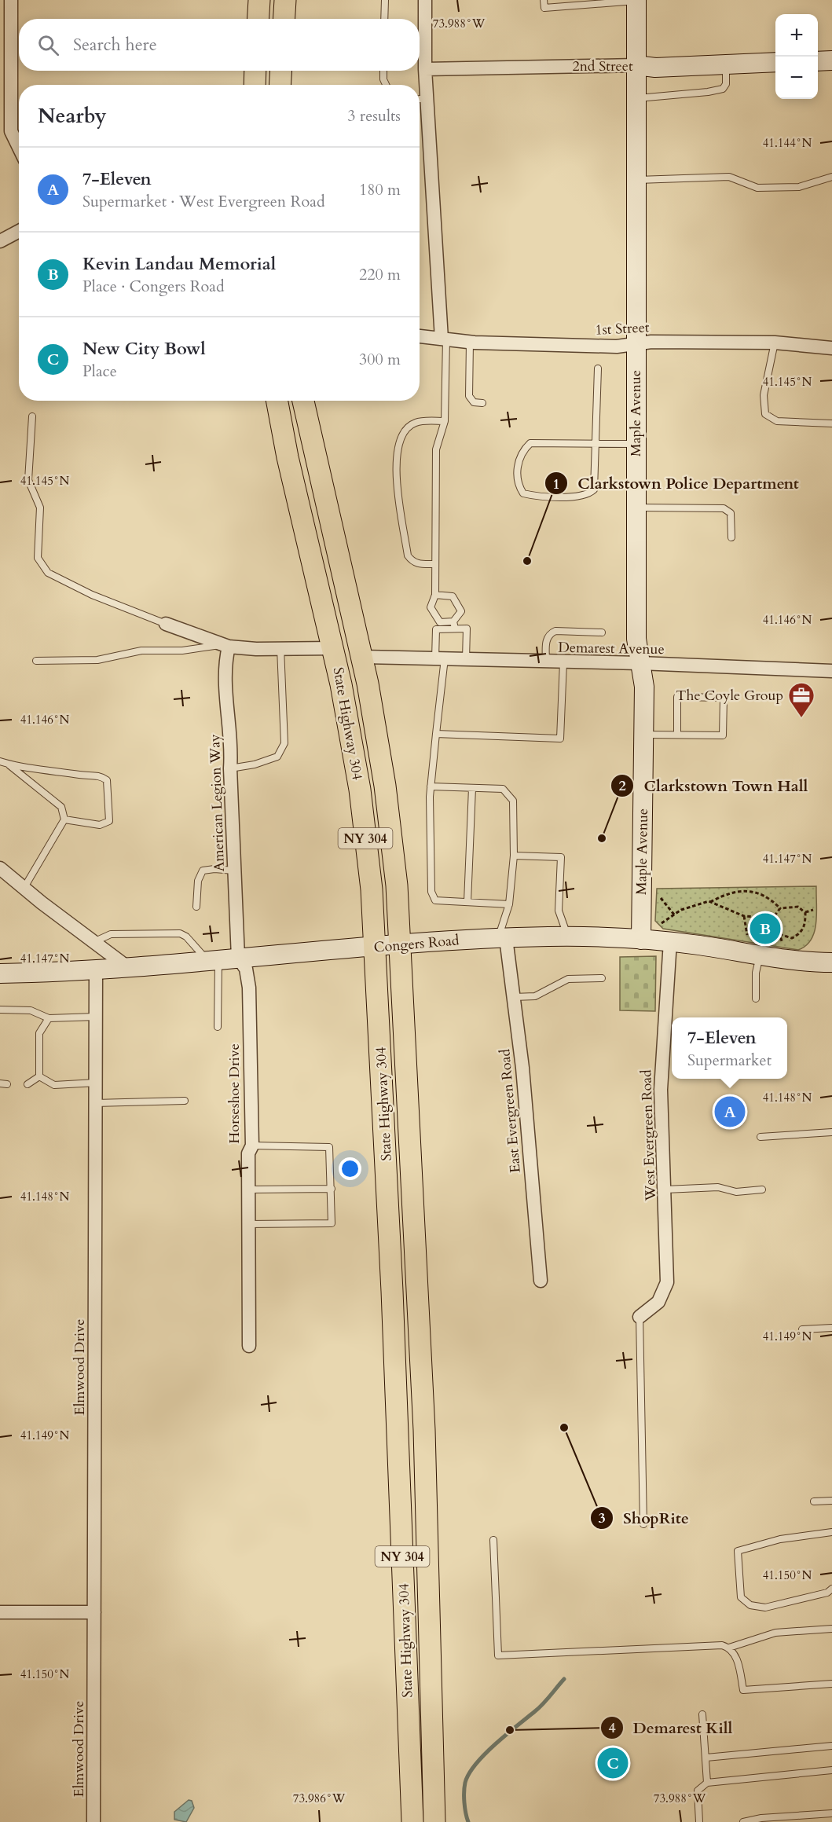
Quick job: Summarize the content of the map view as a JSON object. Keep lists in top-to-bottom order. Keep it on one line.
{"streets":{"main road":["State Highway 304","NY 304"],"street":["2nd Street","1st Street","Maple Avenue","Demarest Avenue","American Legion Way","Congers Road","Horseshoe Drive","East Evergreen Road","West Evergreen Road","Elmwood Drive"]},"crossings":[["2nd Street","Maple Avenue"],["1st Street","Maple Avenue"],["Maple Avenue","Demarest Avenue"],["Maple Avenue","Congers Road"],["Demarest Avenue","State Highway 304"],["State Highway 304","Congers Road"],["American Legion Way","Congers Road"],["American Legion Way","Horseshoe Drive"],["Congers Road","Horseshoe Drive"],["Congers Road","East Evergreen Road"],["Congers Road","West Evergreen Road"],["Congers Road","Elmwood Drive"]],"places":{"other":["Clarkstown Police Department","Clarkstown Town Hall","ShopRite","Demarest Kill"],"office":["The Coyle Group"]},"page":{"map_buttons":["+","−"],"search":"Search here","heading":["Nearby","3 results"],"list":[{"mark":"A","name":"7-Eleven","note":"Supermarket · West Evergreen Road","value":"180 m"},{"mark":"B","name":"Kevin Landau Memorial","note":"Place · Congers Road","value":"220 m"},{"mark":"C","name":"New City Bowl","note":"Place","value":"300 m"}],"pins":["B","A","C"],"popup":["7-Eleven","Supermarket"]},"coordinates":["73.988°W","41.144°N","41.145°N","41.146°N","41.147°N","41.148°N","41.149°N","41.150°N","73.986°W"]}
